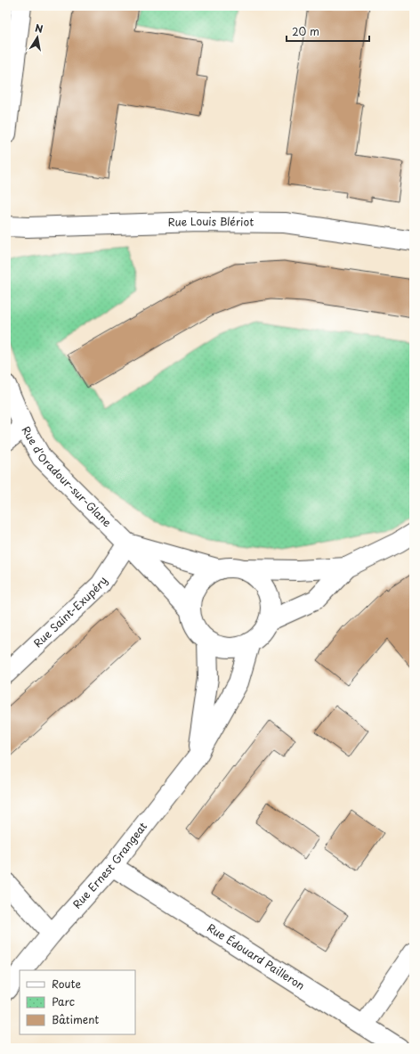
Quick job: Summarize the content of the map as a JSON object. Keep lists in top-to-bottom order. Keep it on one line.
{"streets":{"street":["Rue Louis Blériot","Rue d'Oradour-sur-Glane","Rue Saint-Exupéry","Rue Ernest Grangeat","Rue Édouard Pailleron"]},"crossings":[["Rue d'Oradour-sur-Glane","Rue Saint-Exupéry"],["Rue d'Oradour-sur-Glane","Rue Ernest Grangeat"],["Rue Ernest Grangeat","Rue Édouard Pailleron"]],"legend":["Route","Parc","Bâtiment"],"scale_bar":"20 m","north":"top"}
